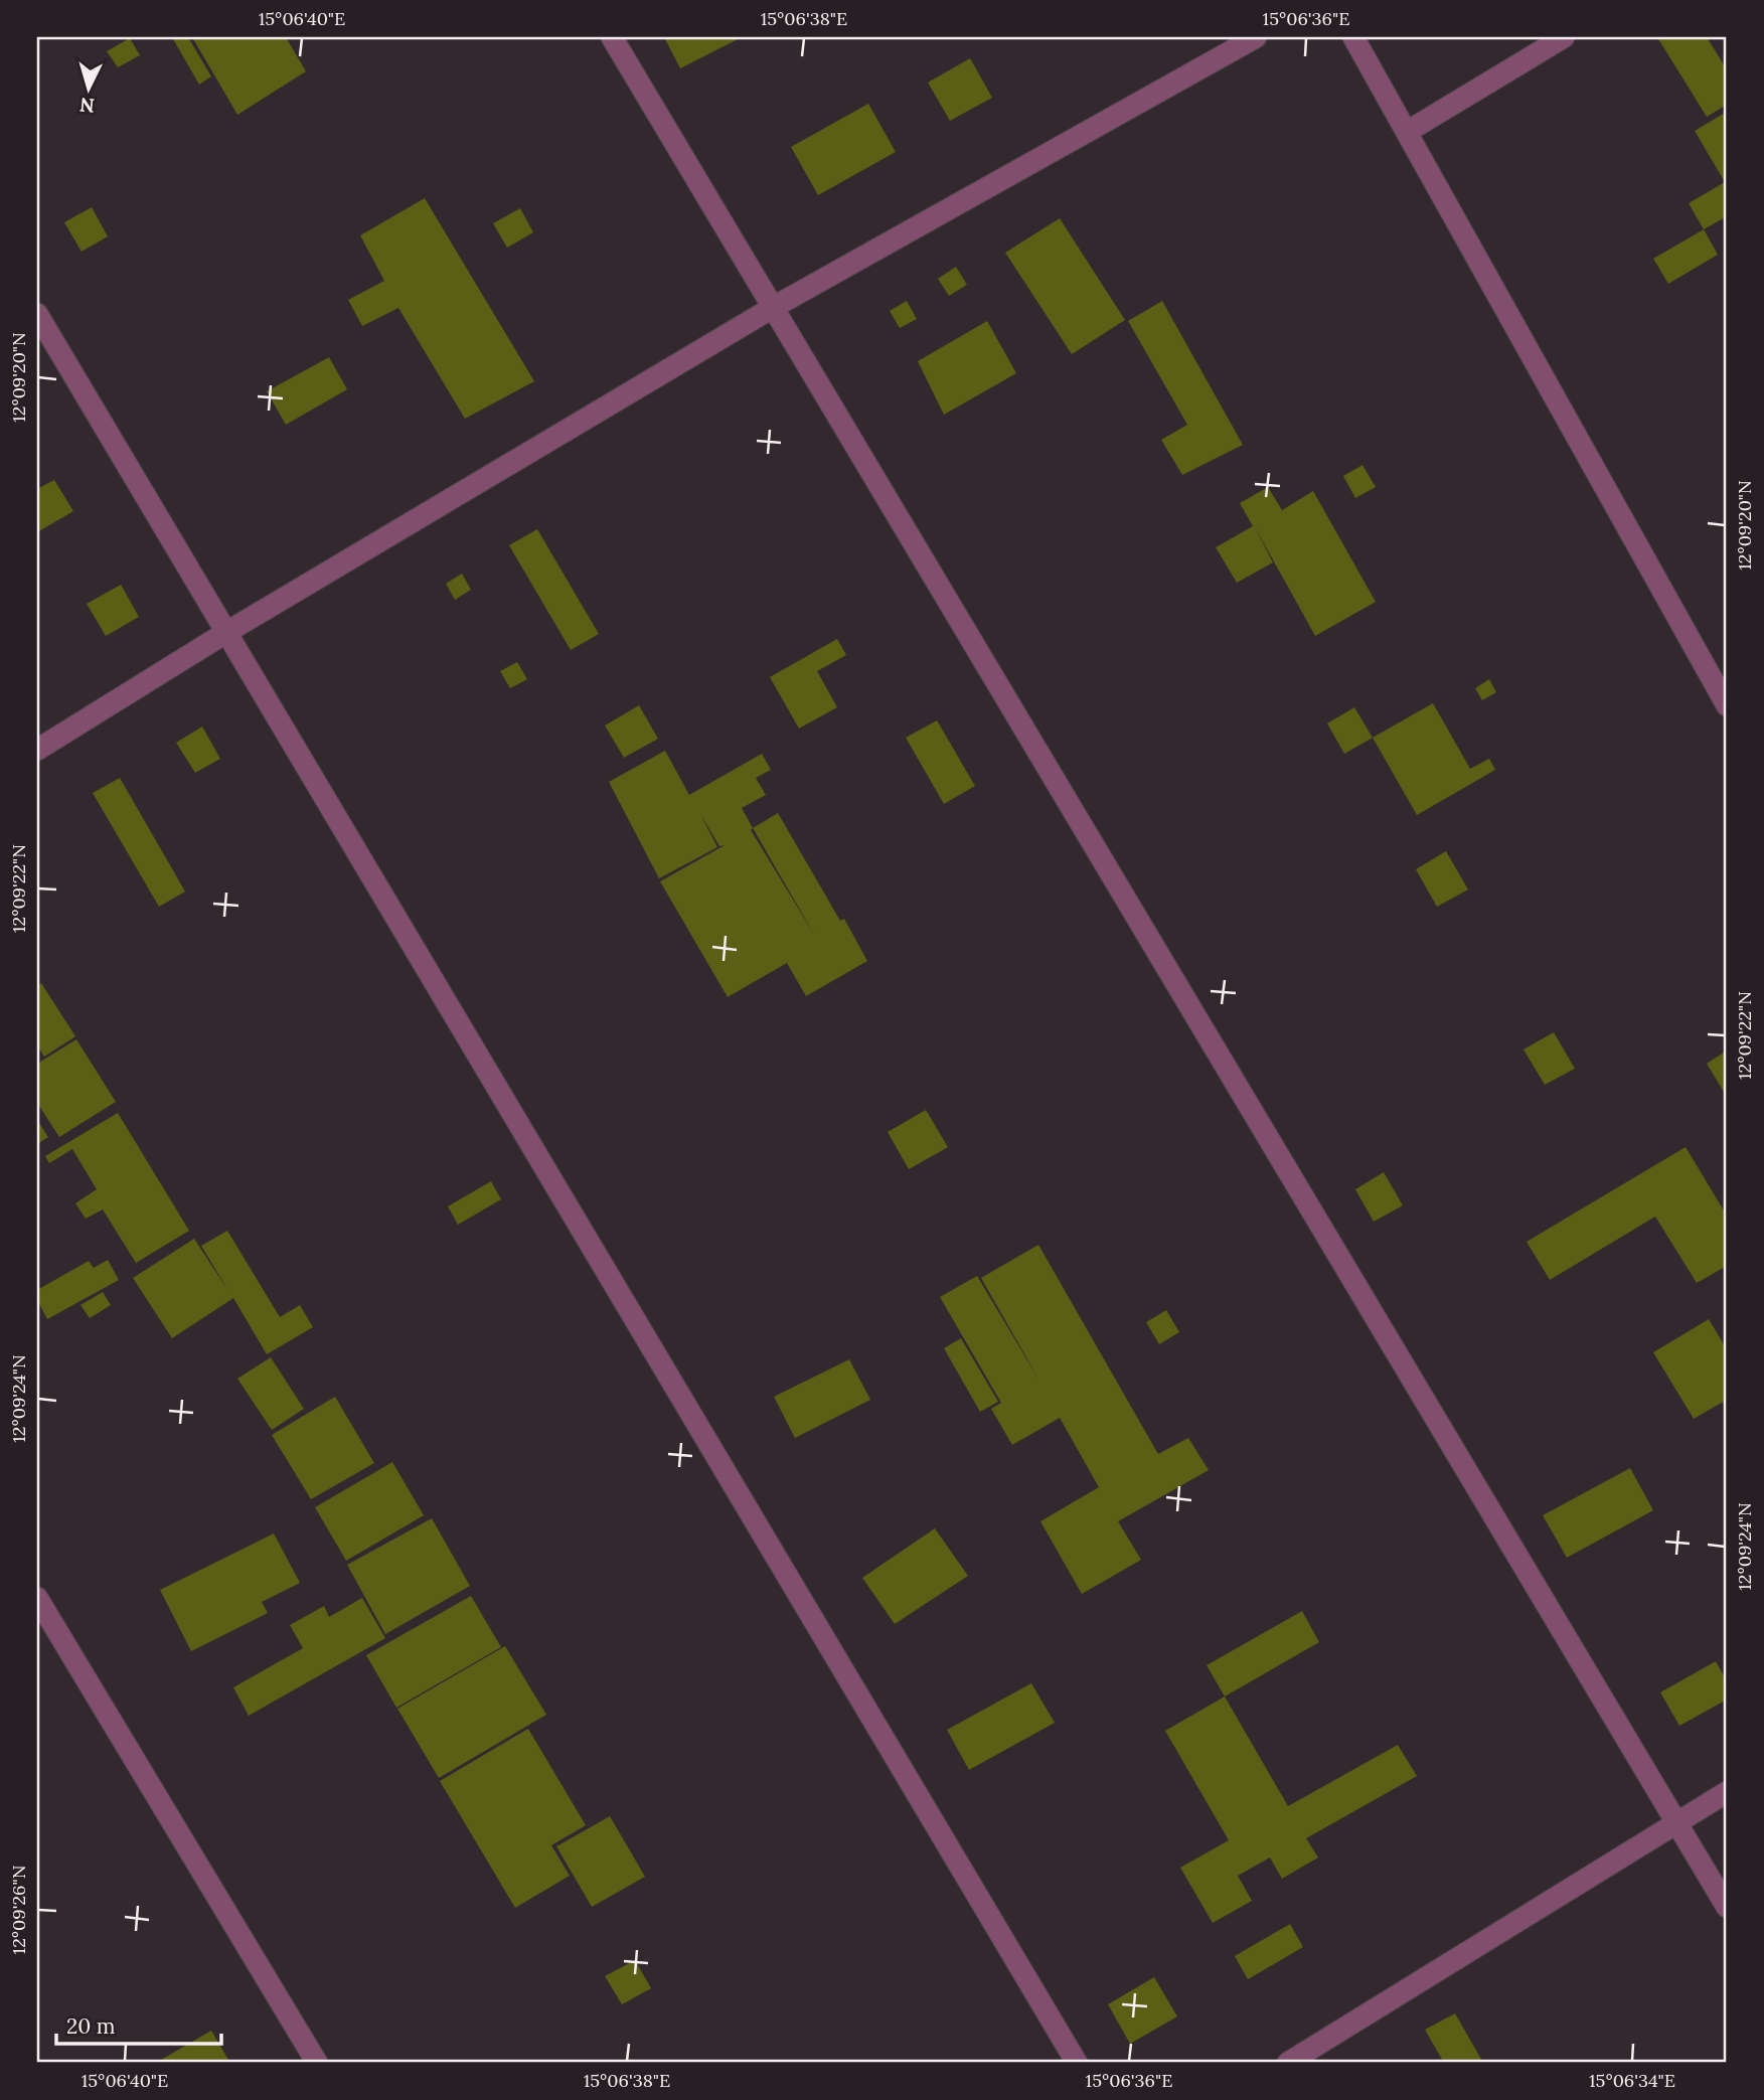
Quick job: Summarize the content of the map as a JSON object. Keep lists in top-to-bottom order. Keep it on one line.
{"scale_bar":"20 m","north":"bottom","coordinates":["15°06'40\"E","15°06'38\"E","15°06'36\"E","12°09'20\"N","12°09'22\"N","12°09'24\"N","12°09'26\"N","15°06'34\"E"]}
